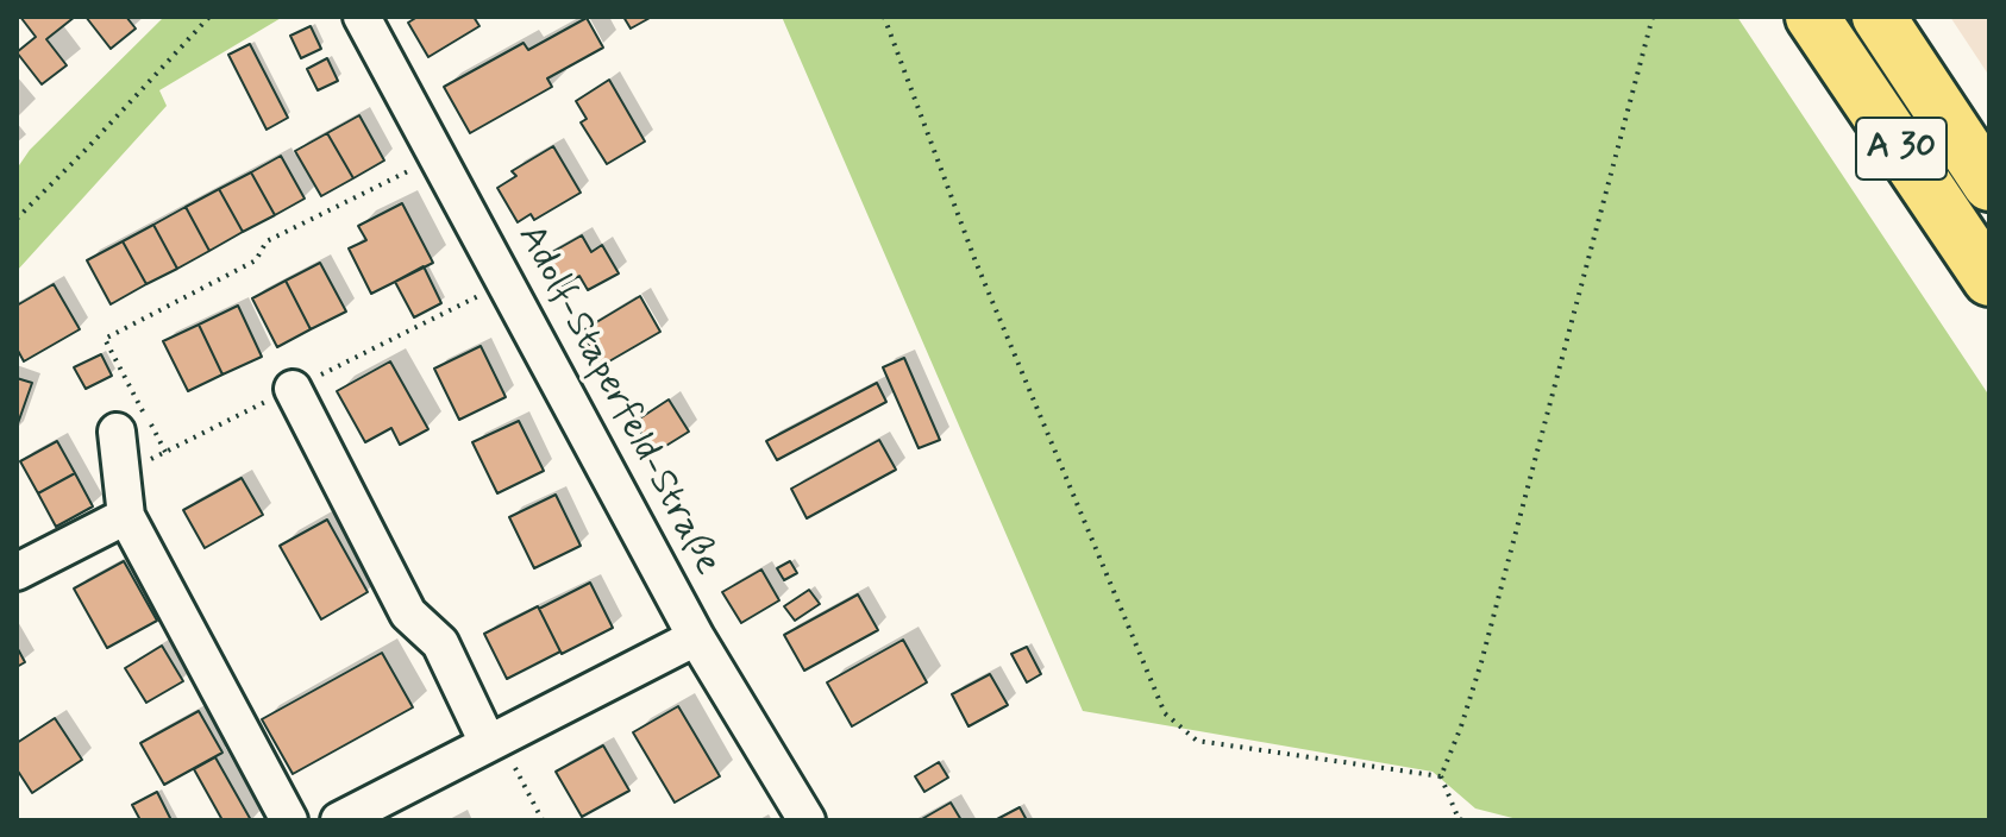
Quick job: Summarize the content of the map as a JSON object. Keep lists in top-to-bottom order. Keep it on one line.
{"streets":{"highway":["A 30"],"street":["Adolf-Staperfeld-Straße"]}}
